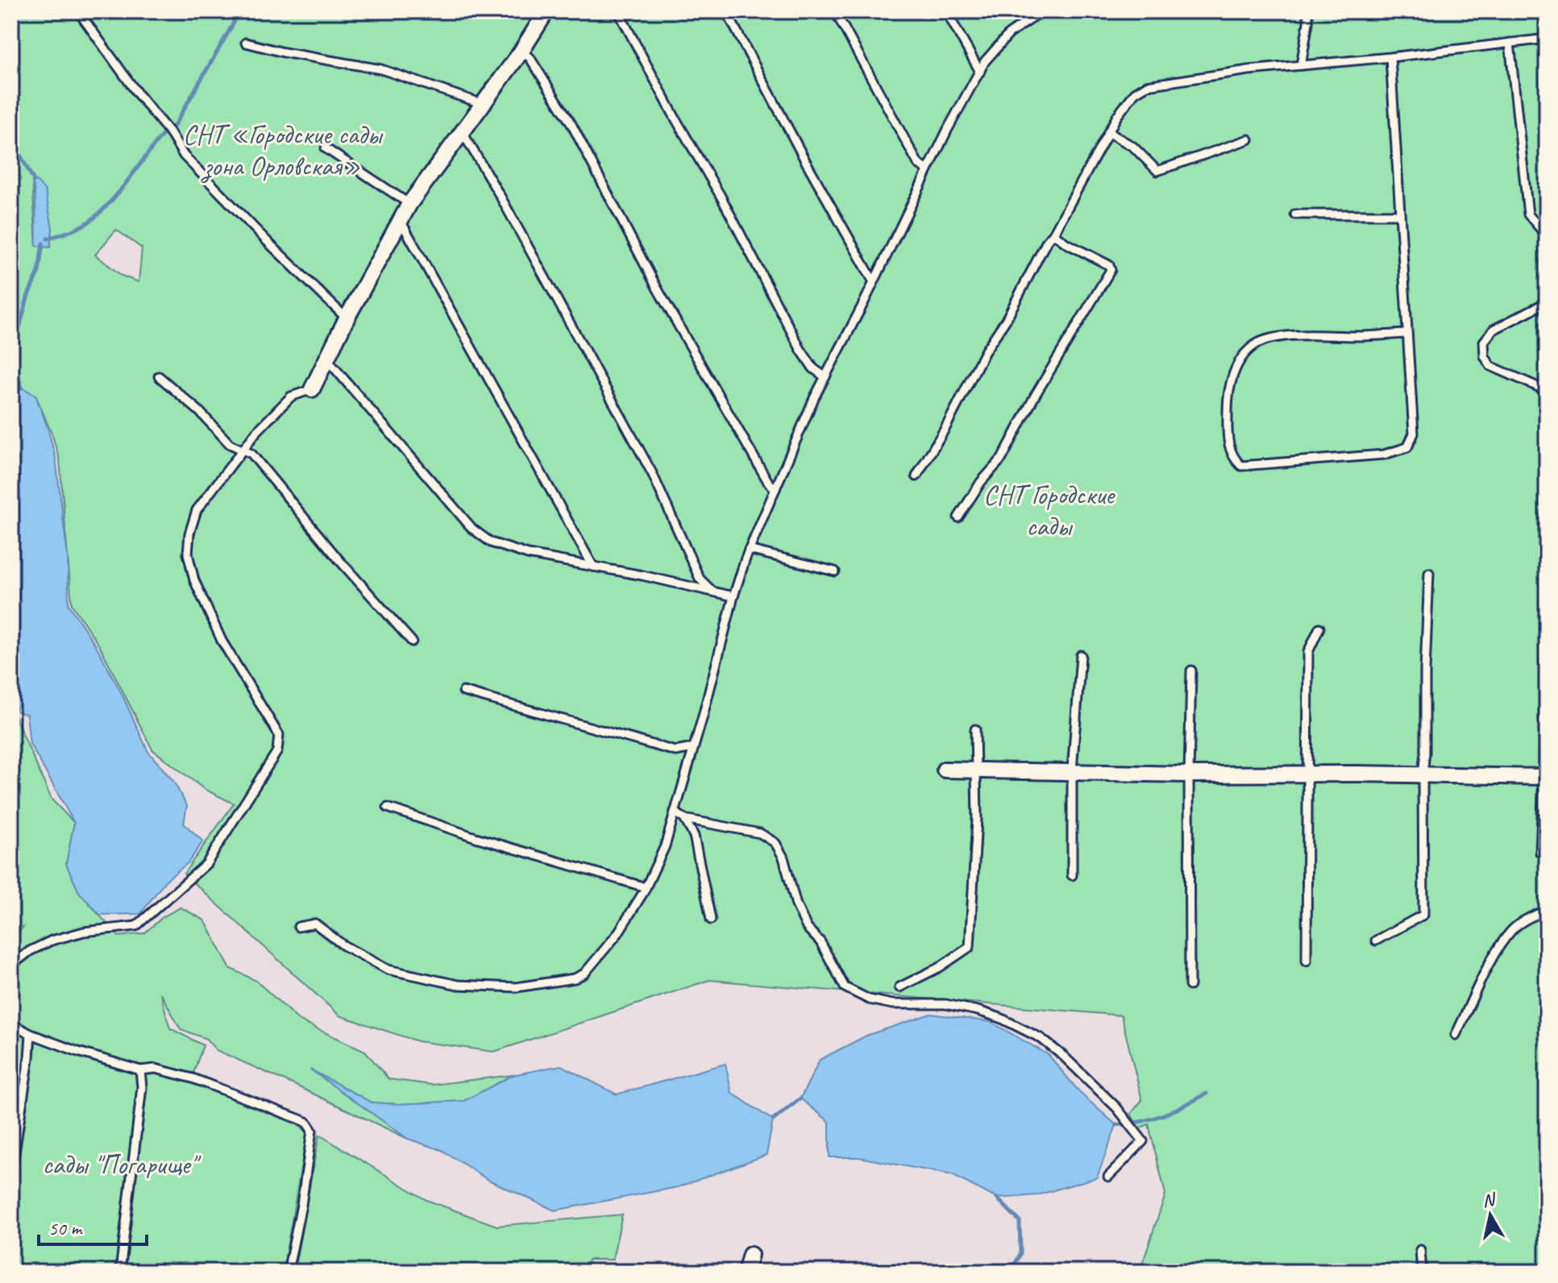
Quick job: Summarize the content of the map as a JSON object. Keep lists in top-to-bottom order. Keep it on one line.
{"parks":["СНТ «Городские сады зона Орловская»","СНТ Городские сады","сады \"Погарище\""],"scale_bar":"50 m","north":"top"}
